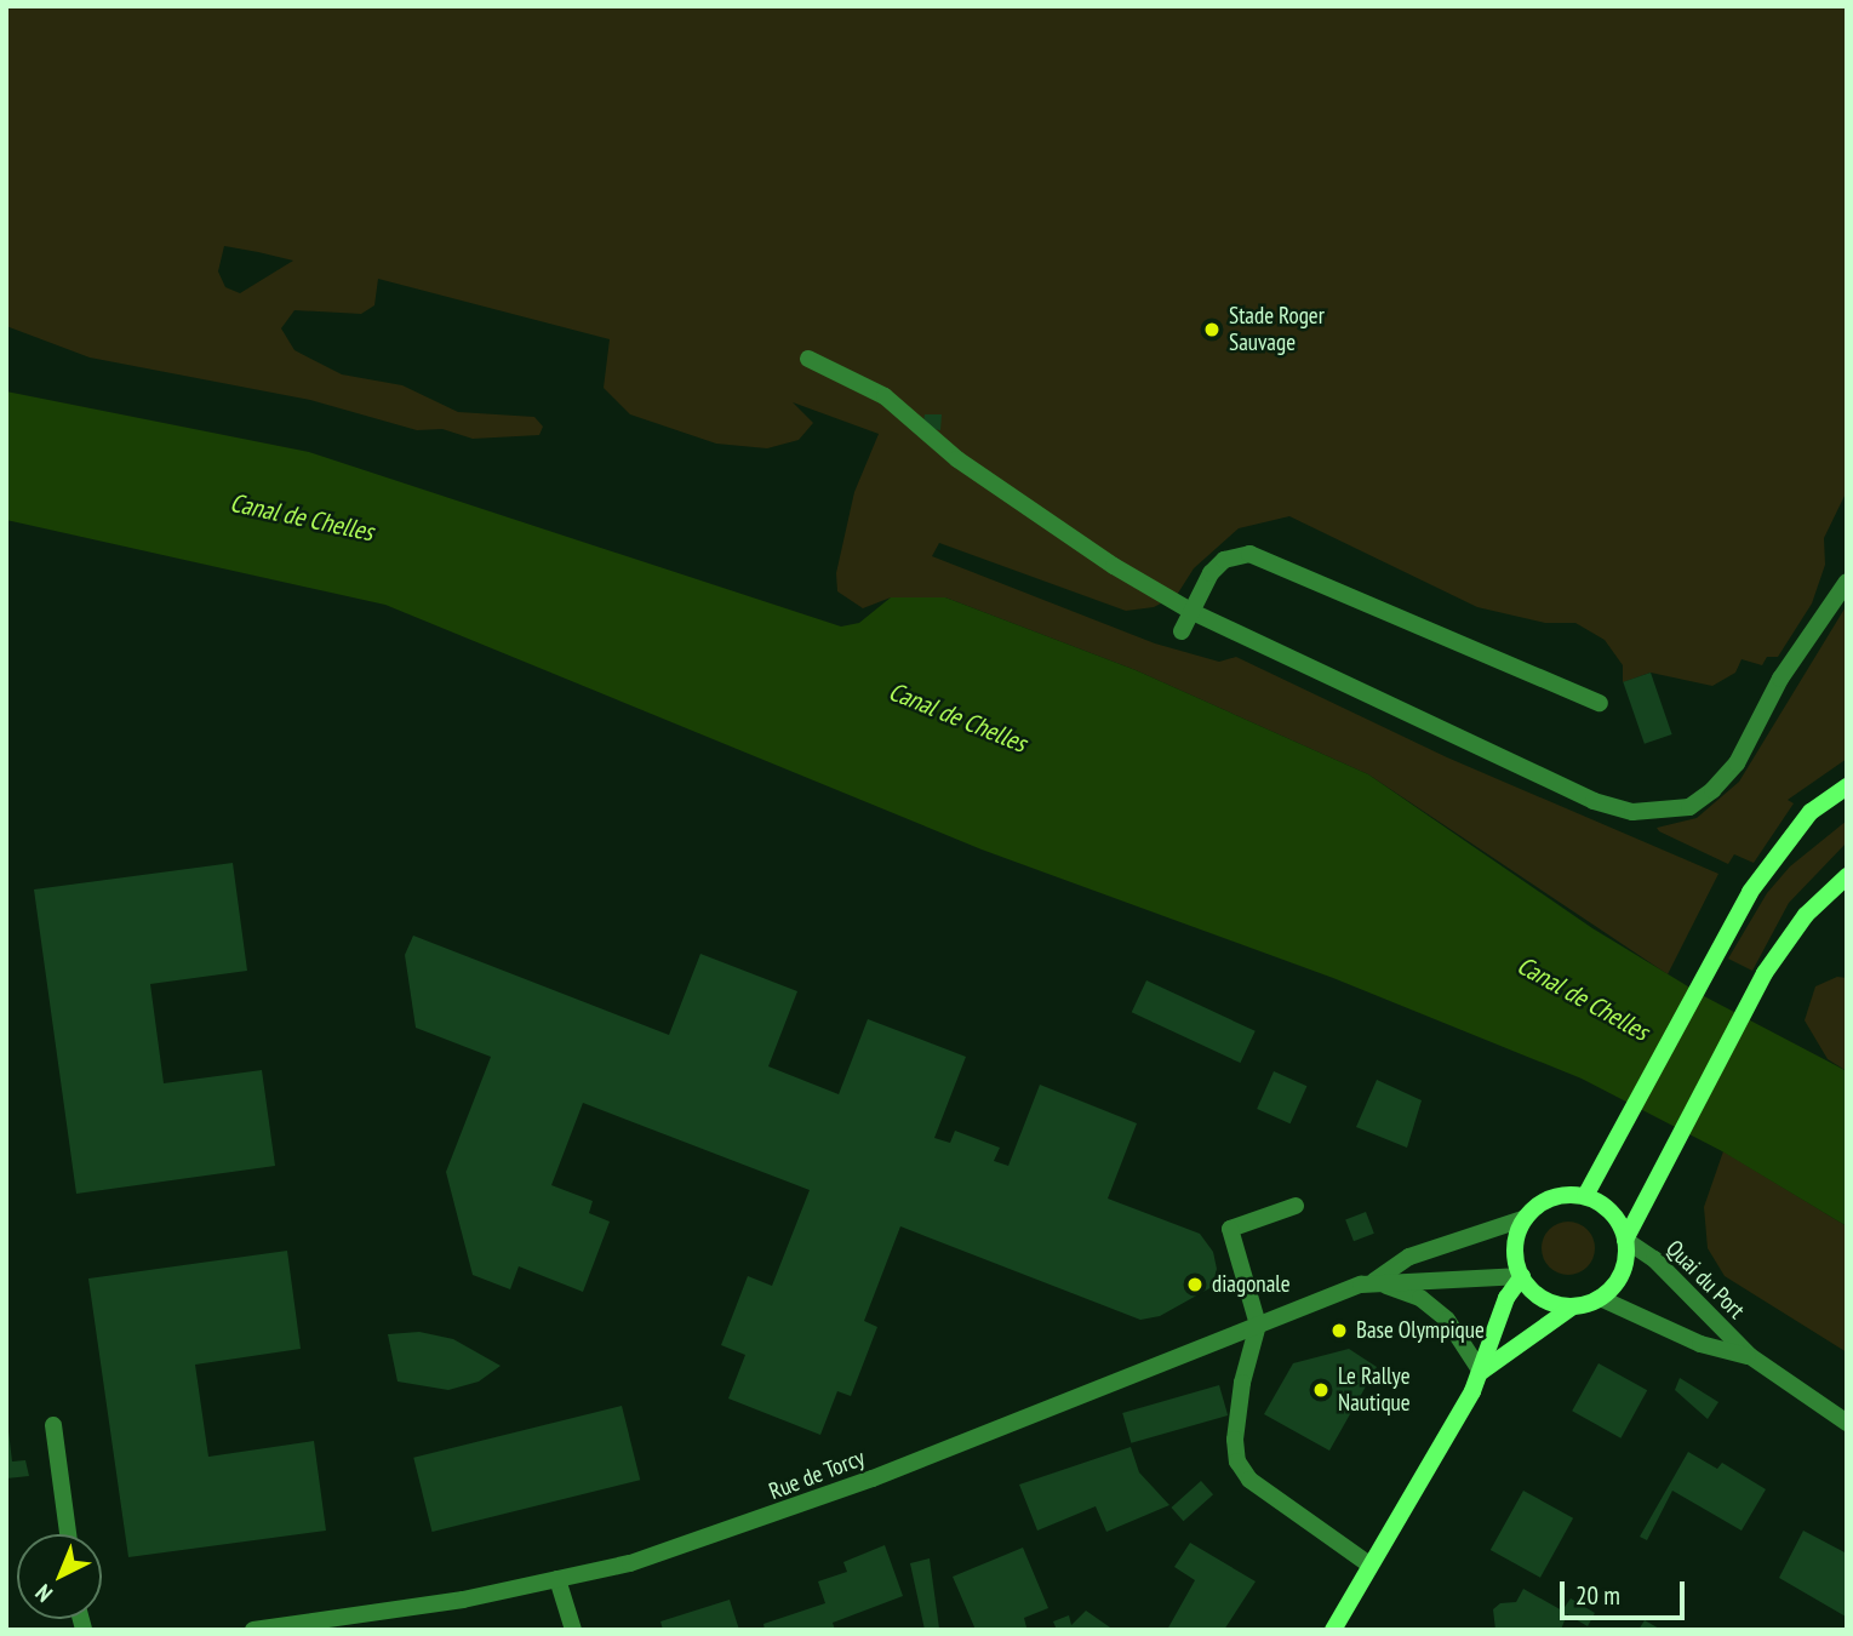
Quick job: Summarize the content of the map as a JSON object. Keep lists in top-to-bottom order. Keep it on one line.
{"streets":{"street":["Quai du Port","Rue de Torcy"]},"crossings":[["Quai du Port","Rue de Torcy"]],"water":["Canal de Chelles"],"places":["Stade Roger Sauvage","diagonale","Base Olympique","Le Rallye Nautique"],"scale_bar":"20 m","north":"bottom left"}
